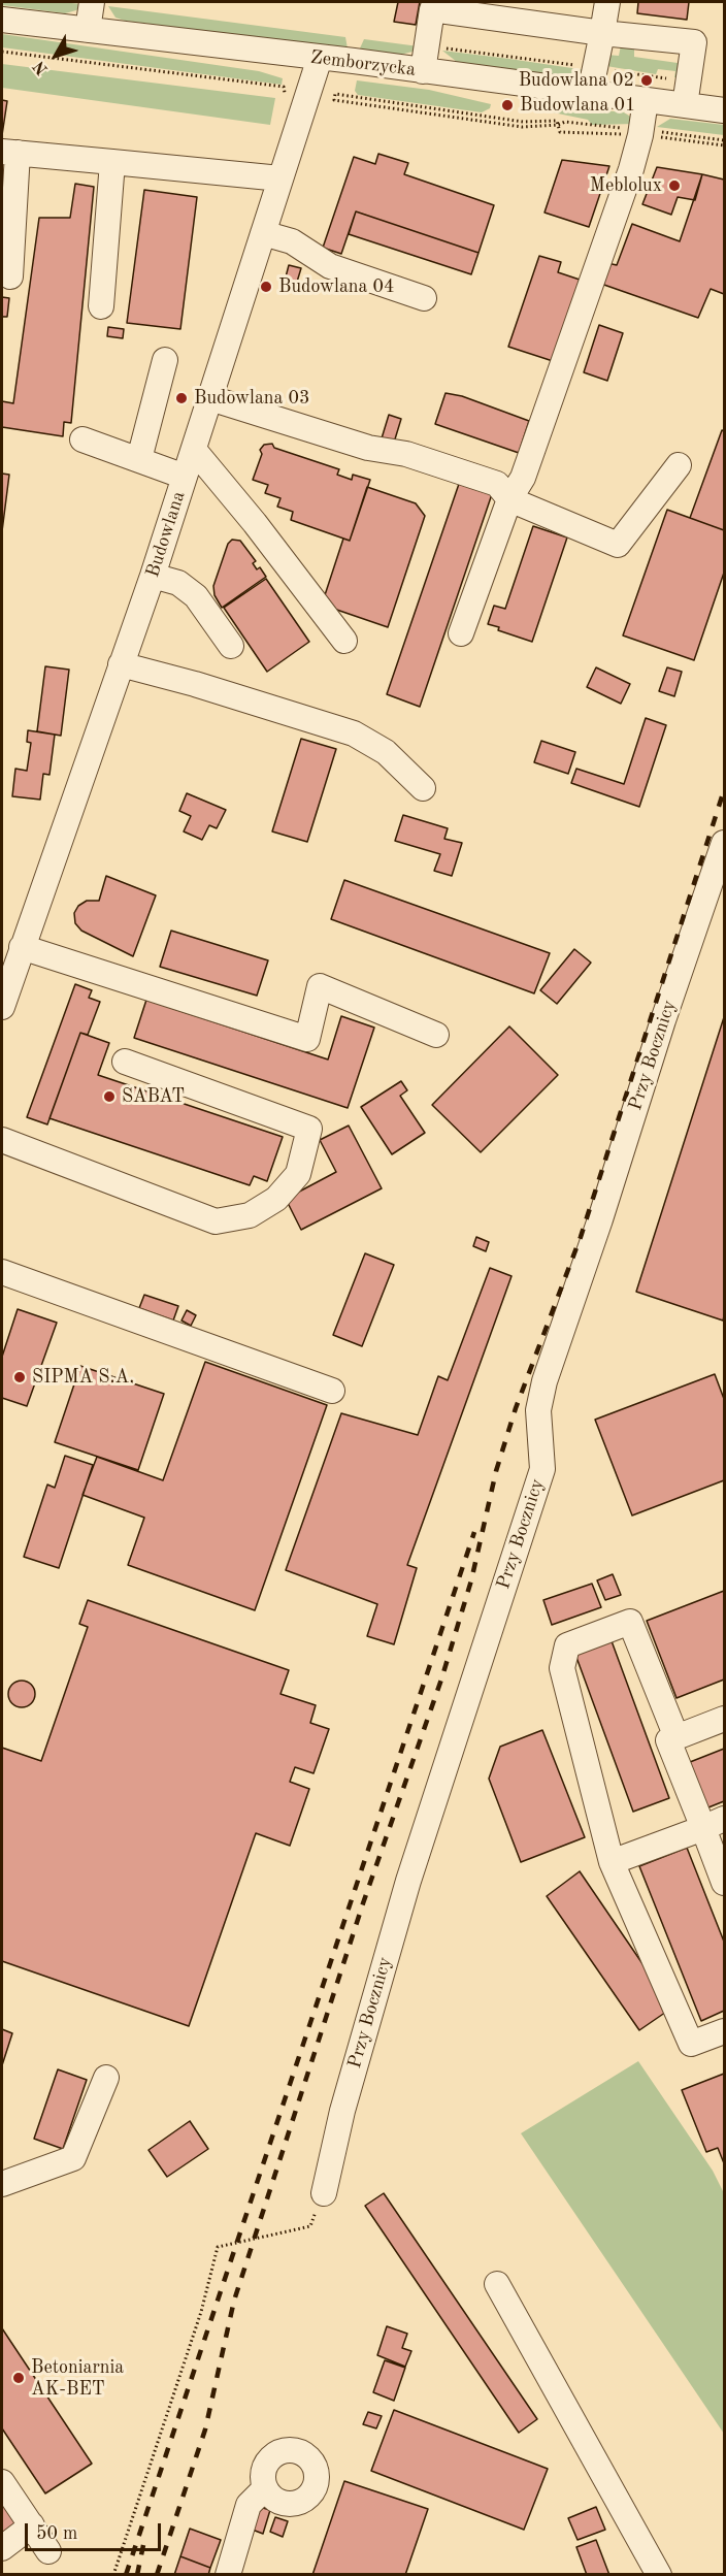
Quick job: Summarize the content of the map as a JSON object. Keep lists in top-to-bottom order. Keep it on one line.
{"streets":{"street":["Zemborzycka","Budowlana","Przy Bocznicy"]},"crossings":[["Zemborzycka","Budowlana"]],"places":["Budowlana 02","Budowlana 01","Meblolux","Budowlana 04","Budowlana 03","SABAT","SIPMA S.A.","Betoniarnia AK-BET"],"scale_bar":"50 m","north":"bottom left"}
